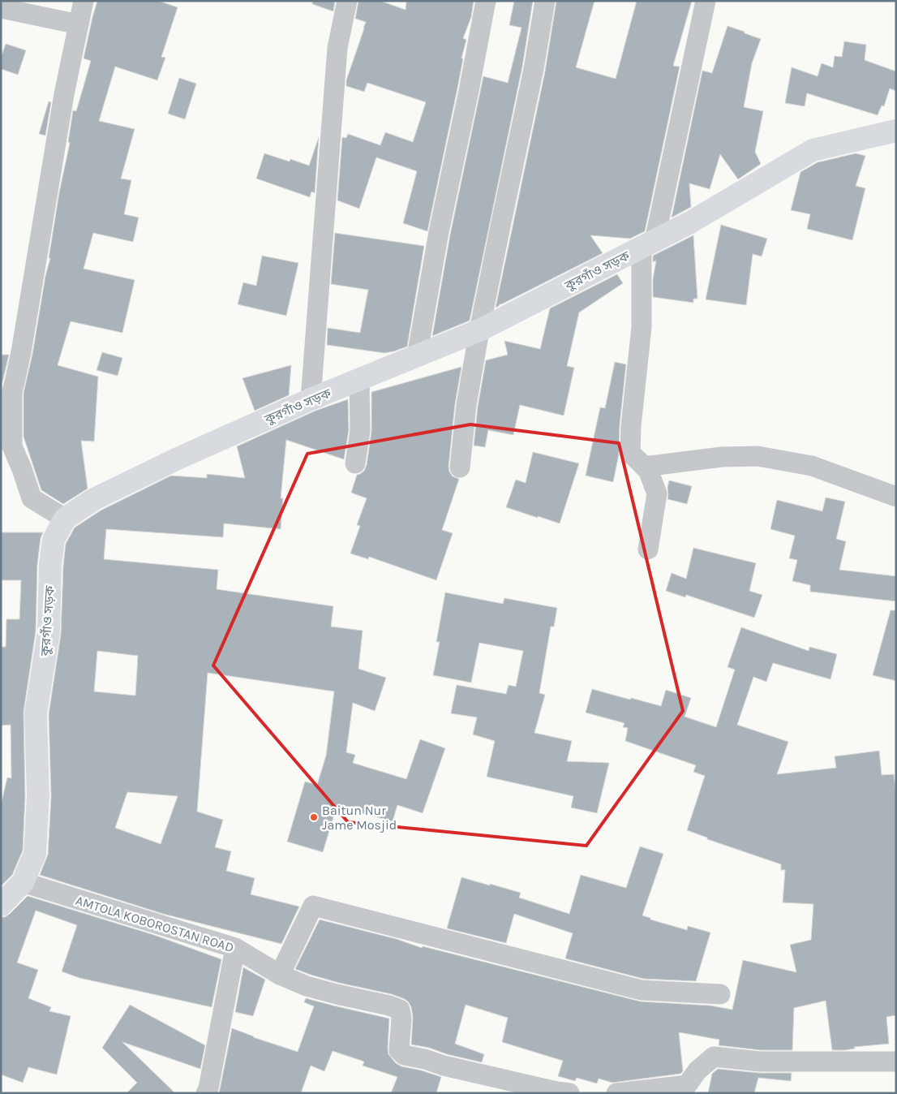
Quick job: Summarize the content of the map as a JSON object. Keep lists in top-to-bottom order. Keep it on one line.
{"streets":{"street":["কুরগাঁও সড়ক","AMTOLA KOBOROSTAN ROAD"]},"crossings":[["কুরগাঁও সড়ক","AMTOLA KOBOROSTAN ROAD"]],"places":["Baitun Nur Jame Mosjid"]}
